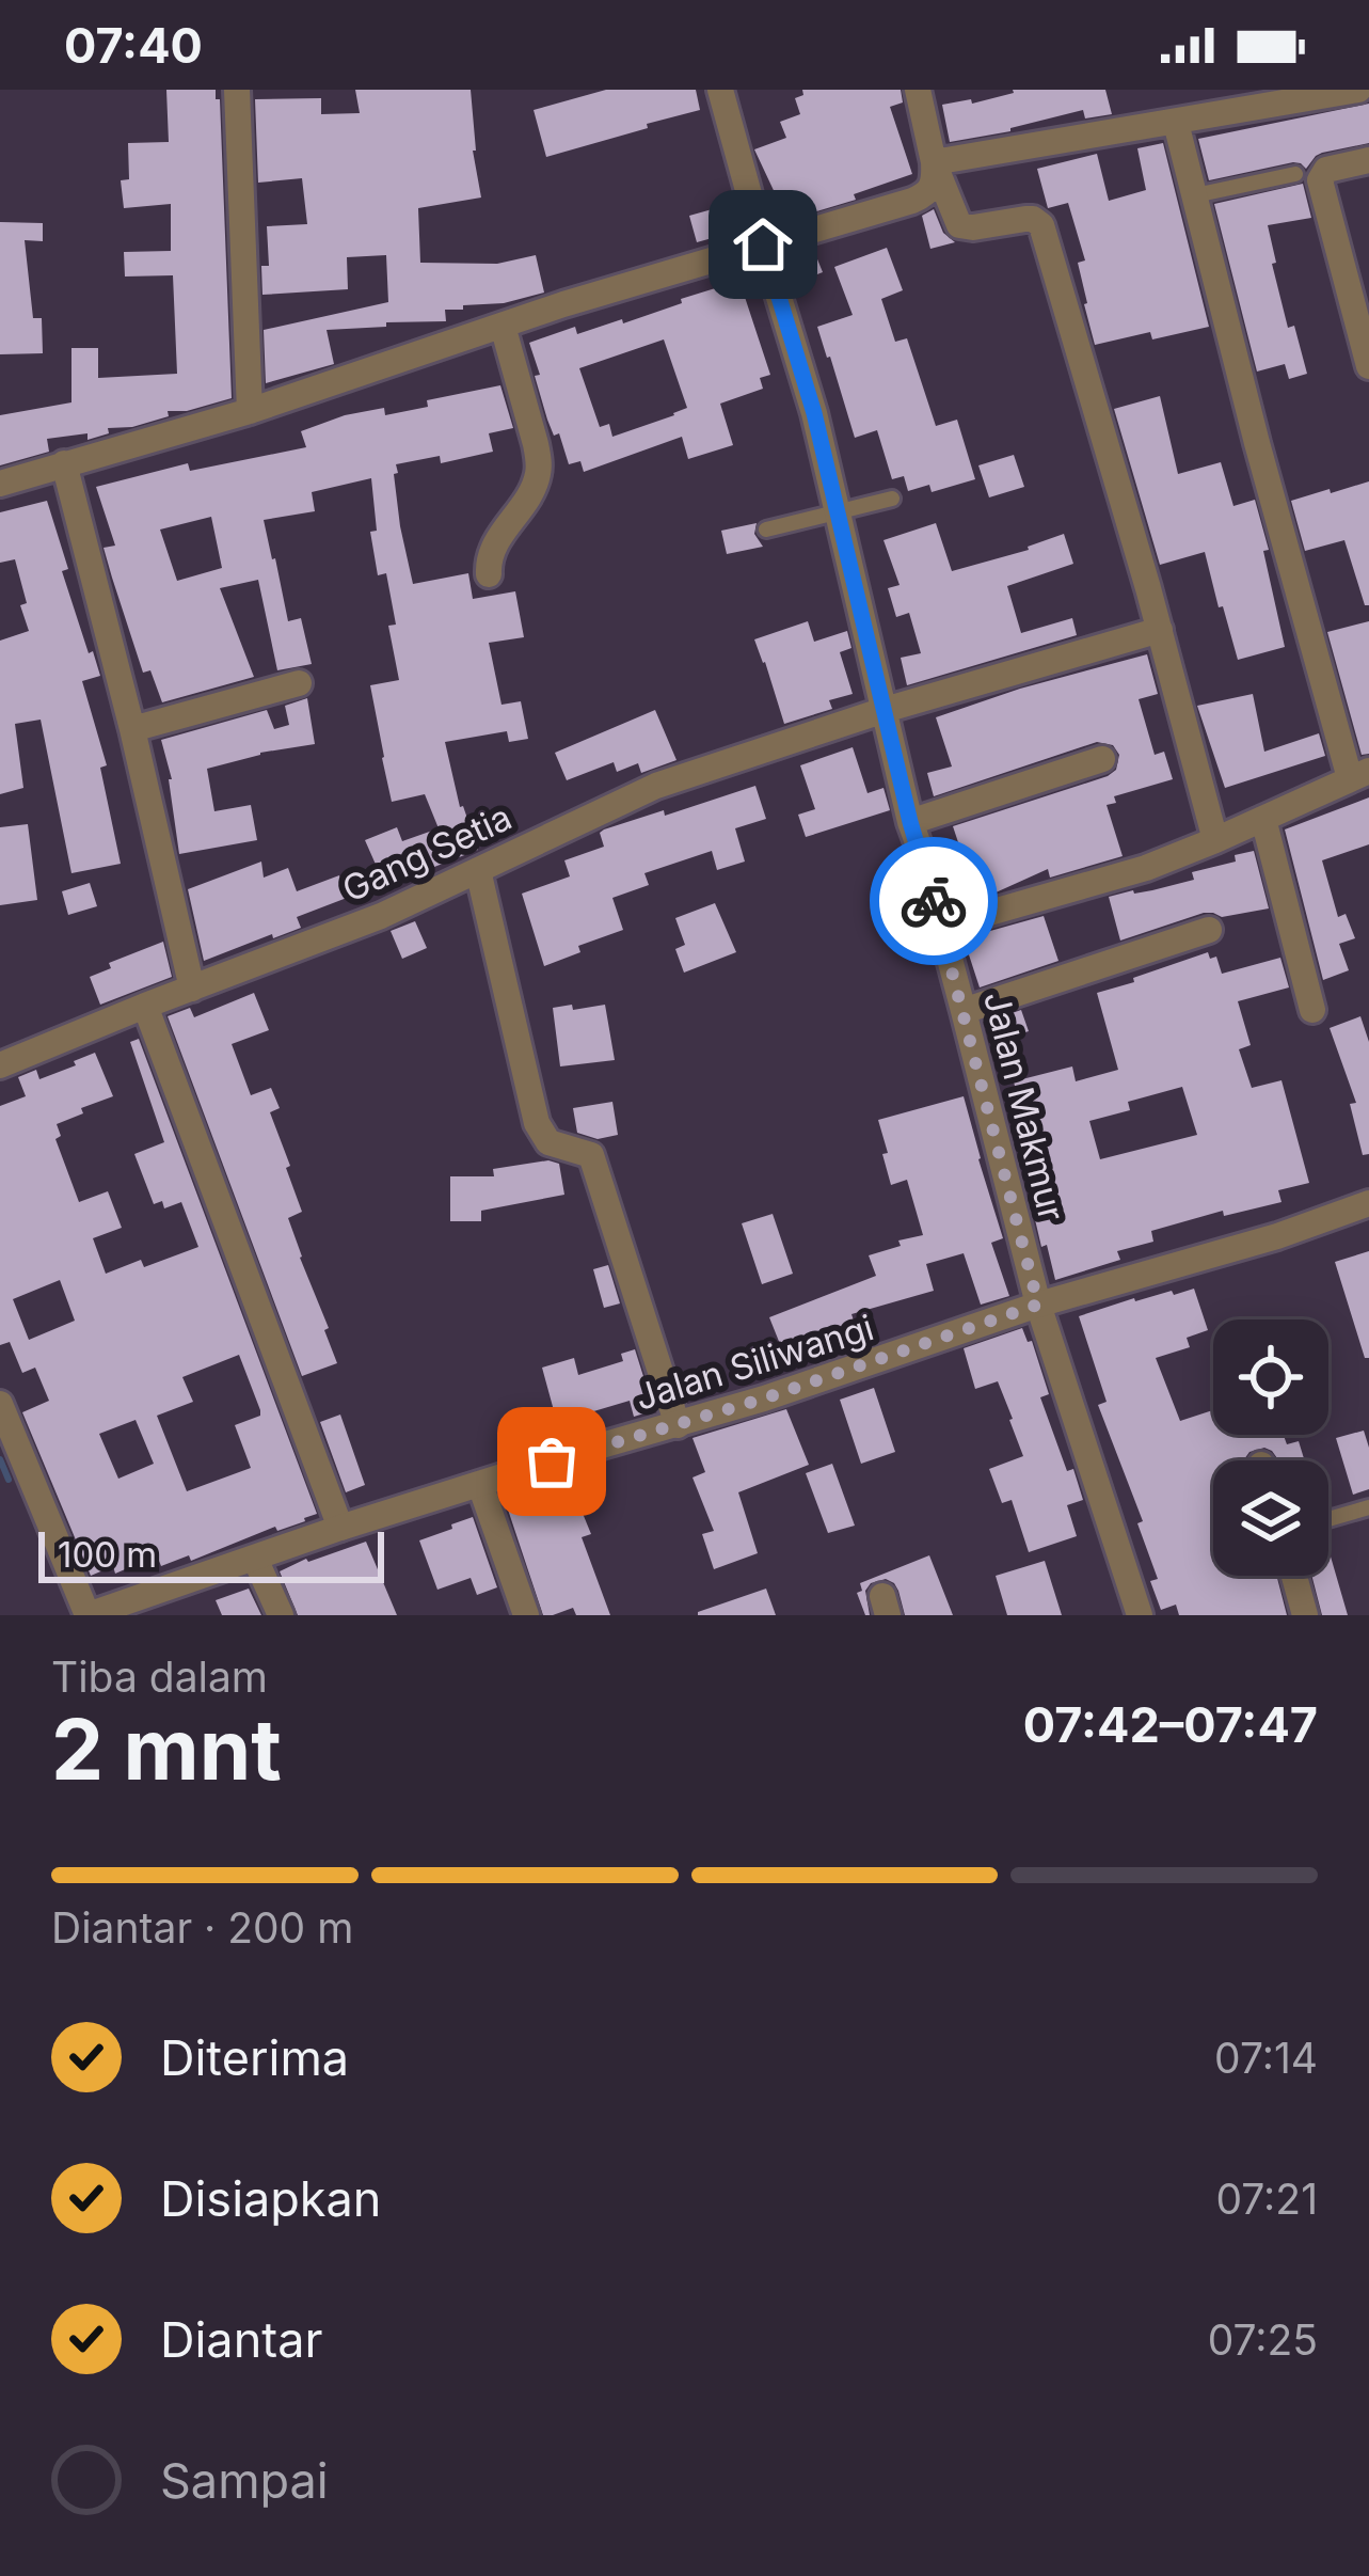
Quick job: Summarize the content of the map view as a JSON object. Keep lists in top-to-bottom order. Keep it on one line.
{"streets":{"street":["Gang Setia","Jalan Makmur","Jalan Siliwangi"]},"crossings":[["Gang Setia","Jalan Makmur"],["Jalan Makmur","Jalan Siliwangi"]],"scale_bar":"100 m","page":{"status":"07:40","scale":"100 m","heading":["2 mnt","Tiba dalam","07:42–07:47"],"bar":"Diantar · 200 m","list":[["Diterima","07:14"],["Disiapkan","07:21"],["Diantar","07:25"],"Sampai"]}}
